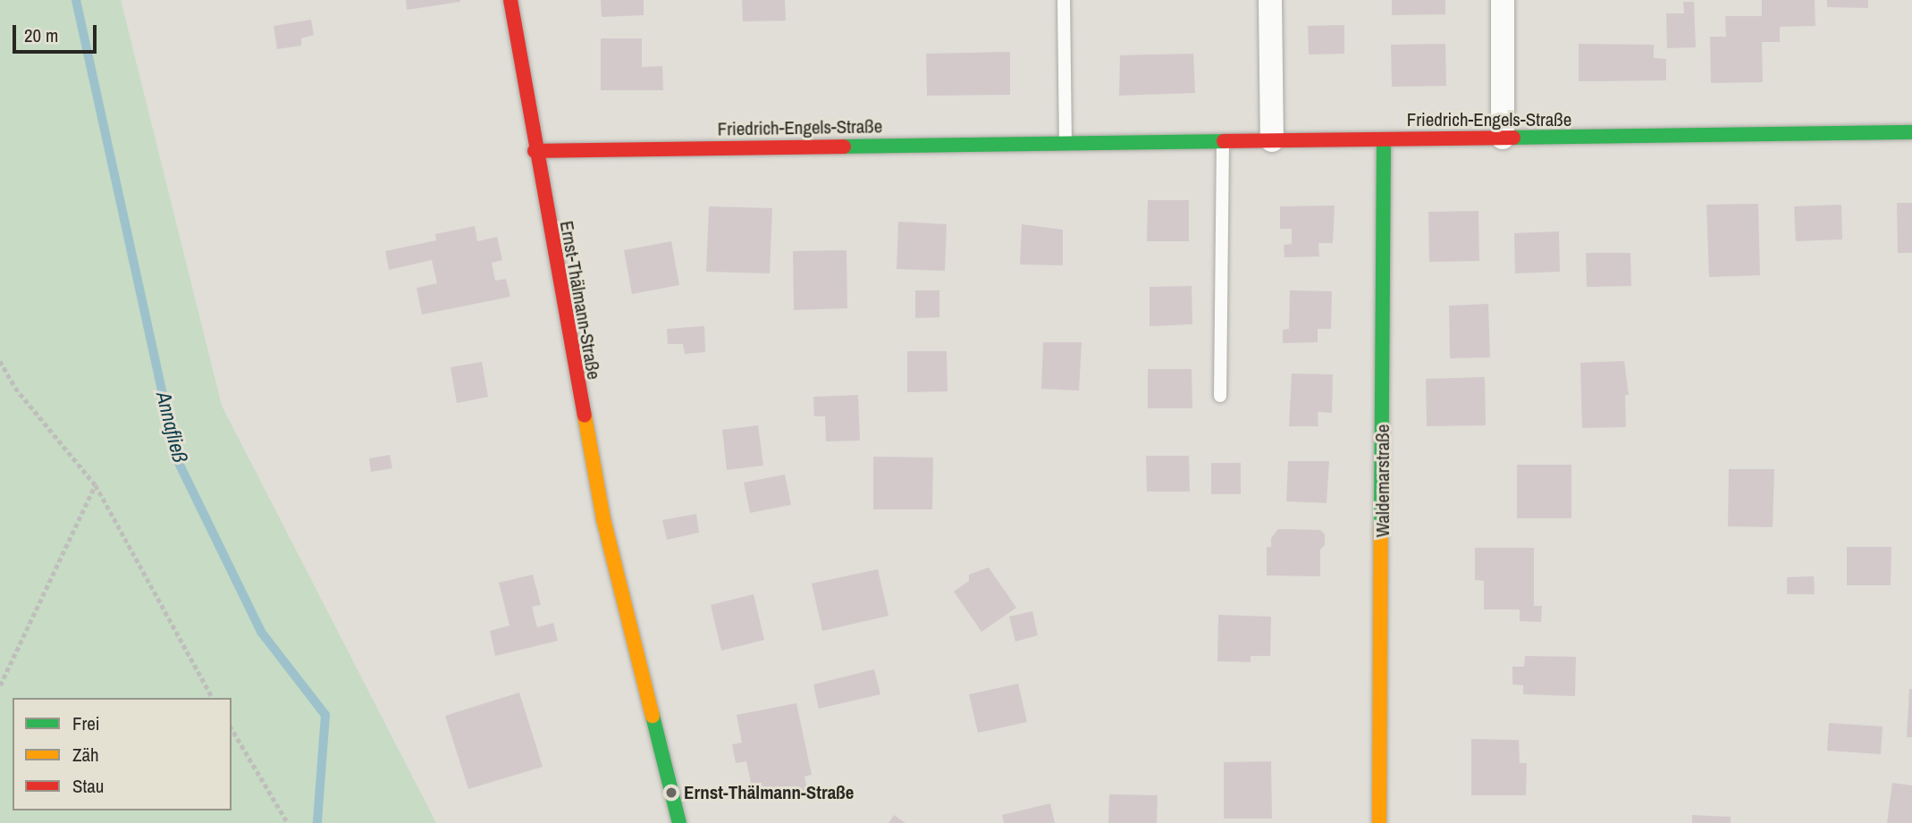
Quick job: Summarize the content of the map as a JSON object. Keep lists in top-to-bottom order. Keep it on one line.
{"streets":{"street":["Friedrich-Engels-Straße","Ernst-Thälmann-Straße","Waldemarstraße"]},"crossings":[["Friedrich-Engels-Straße","Ernst-Thälmann-Straße"],["Friedrich-Engels-Straße","Waldemarstraße"]],"water":["Annafließ"],"places":["Ernst-Thälmann-Straße"],"legend":["Frei","Zäh","Stau"],"scale_bar":"20 m"}
